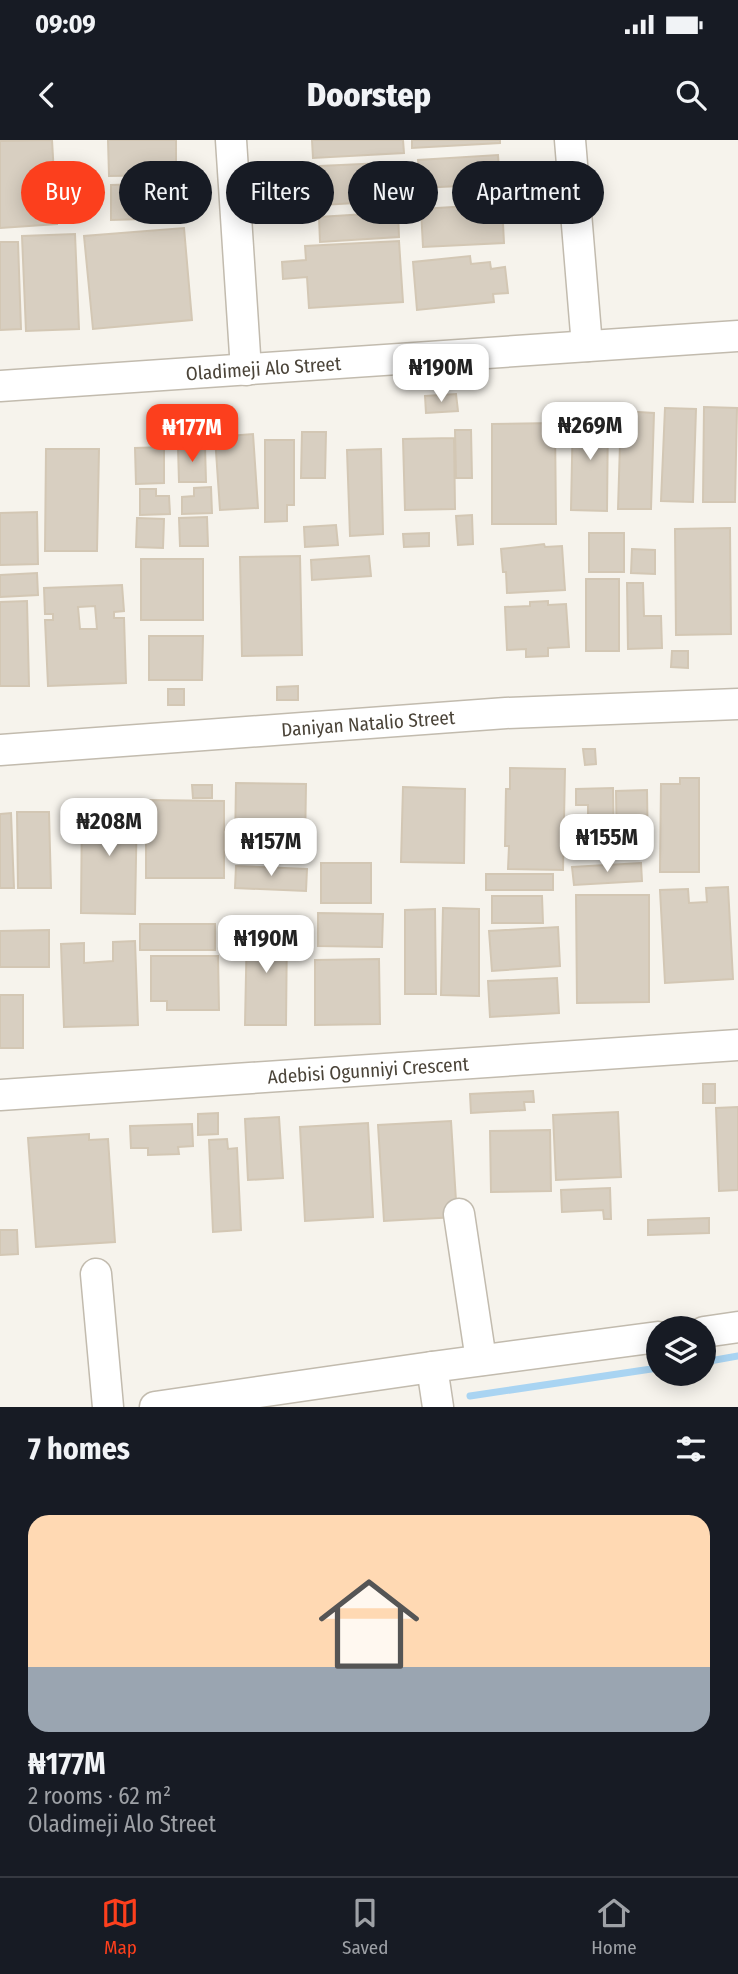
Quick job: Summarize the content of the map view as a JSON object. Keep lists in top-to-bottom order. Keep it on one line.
{"streets":{"street":["Oladimeji Alo Street","Daniyan Natalio Street","Adebisi Ogunniyi Crescent"]},"page":{"status":"09:09","header":"Doorstep","chip":["Buy","Rent","Filters","New","Apartment"],"price":["₦190M","₦269M","₦177M","₦208M","₦155M","₦157M","₦190M"],"heading":"7 homes","list":[{"name":"₦177M","note":"2 rooms · 62 m² · Oladimeji Alo Street"}],"tabs":["Map","Saved","Home"]}}
